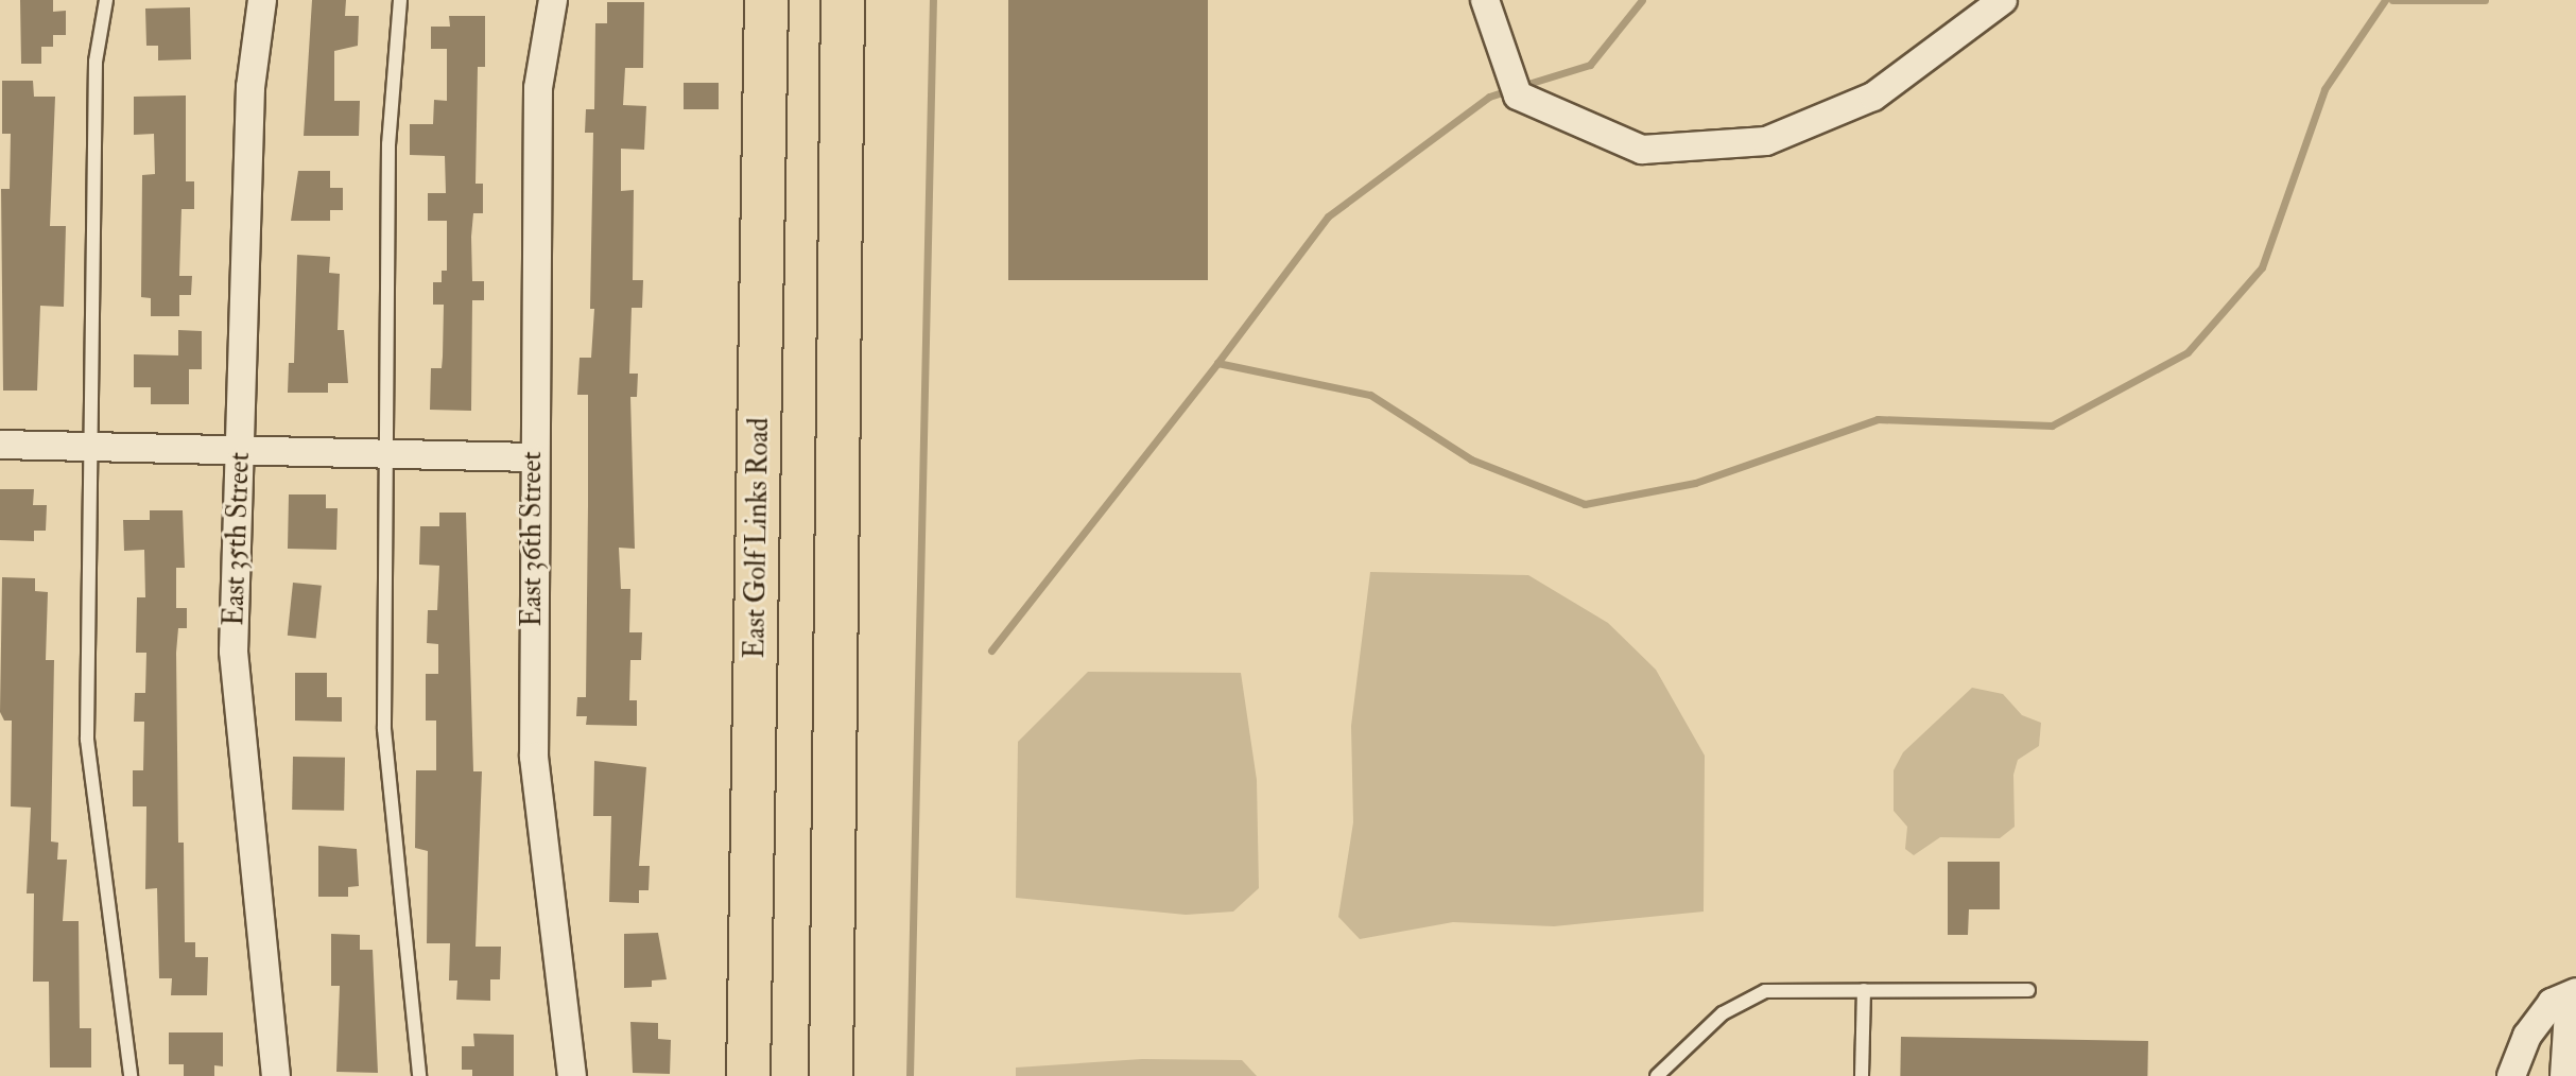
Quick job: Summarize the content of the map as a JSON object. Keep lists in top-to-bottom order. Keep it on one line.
{"streets":{"main road":["East Golf Links Road"],"street":["East 35th Street","East 36th Street"]}}
